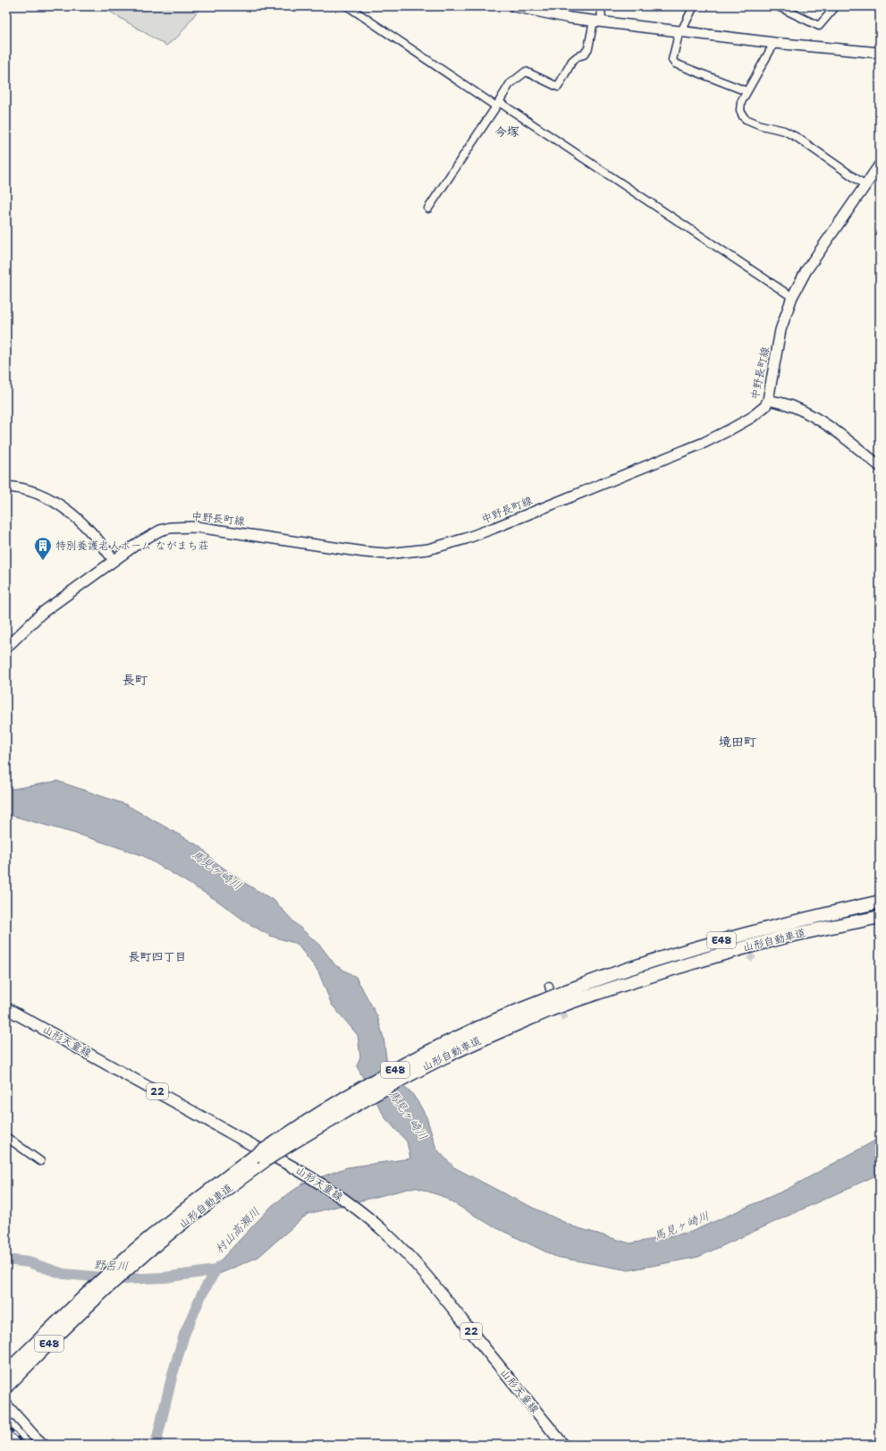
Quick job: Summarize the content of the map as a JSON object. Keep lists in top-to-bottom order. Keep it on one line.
{"streets":{"highway":["E48","山形自動車道"],"main road":["中野長町線","山形天童線","22"]},"districts":["今塚","長町","境田町","長町四丁目"],"water":["馬見ヶ崎川","村山高瀬川","野呂川"],"places":{"building":["特別養護老人ホーム ながまち荘"]}}
